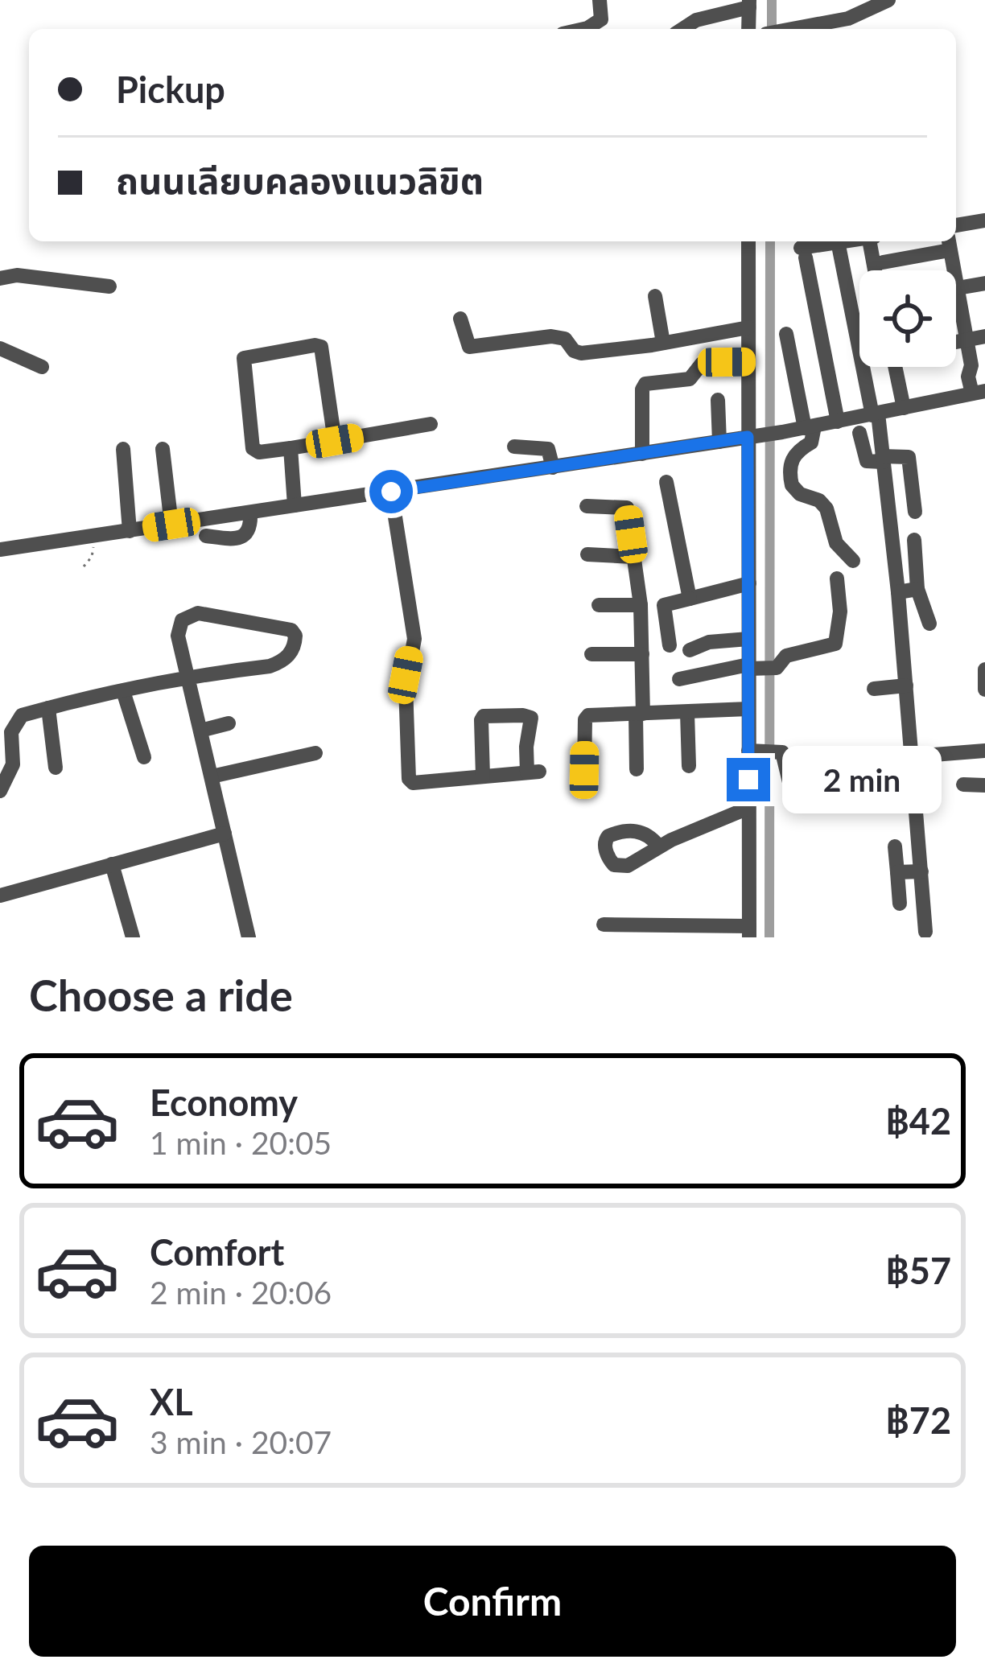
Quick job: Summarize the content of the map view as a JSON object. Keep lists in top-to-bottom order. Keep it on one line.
{"page":{"banner":["Pickup","ถนนเลียบคลองแนวลิขิต"],"bubble":"2 min","heading":"Choose a ride","list":[{"name":"Economy","note":"1 min · 20:05","value":"฿42"},{"name":"Comfort","note":"2 min · 20:06","value":"฿57"},{"name":"XL","note":"3 min · 20:07","value":"฿72"}],"buttons":"Confirm"}}
